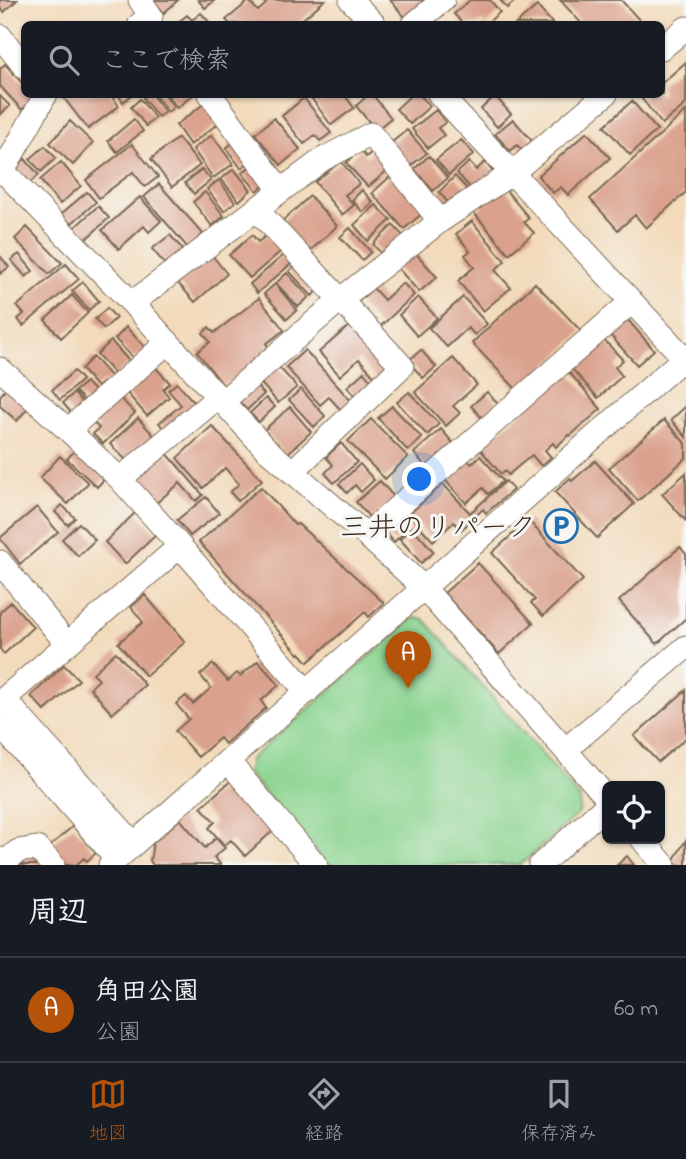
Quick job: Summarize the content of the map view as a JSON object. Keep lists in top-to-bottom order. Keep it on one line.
{"places":{"parking":["三井のリパーク"]},"page":{"search":"ここで検索","pins":"A","heading":"周辺","list":[{"mark":"A","name":"角田公園","note":"公園","value":"60 m"}],"nav":["地図","経路","保存済み"]}}
